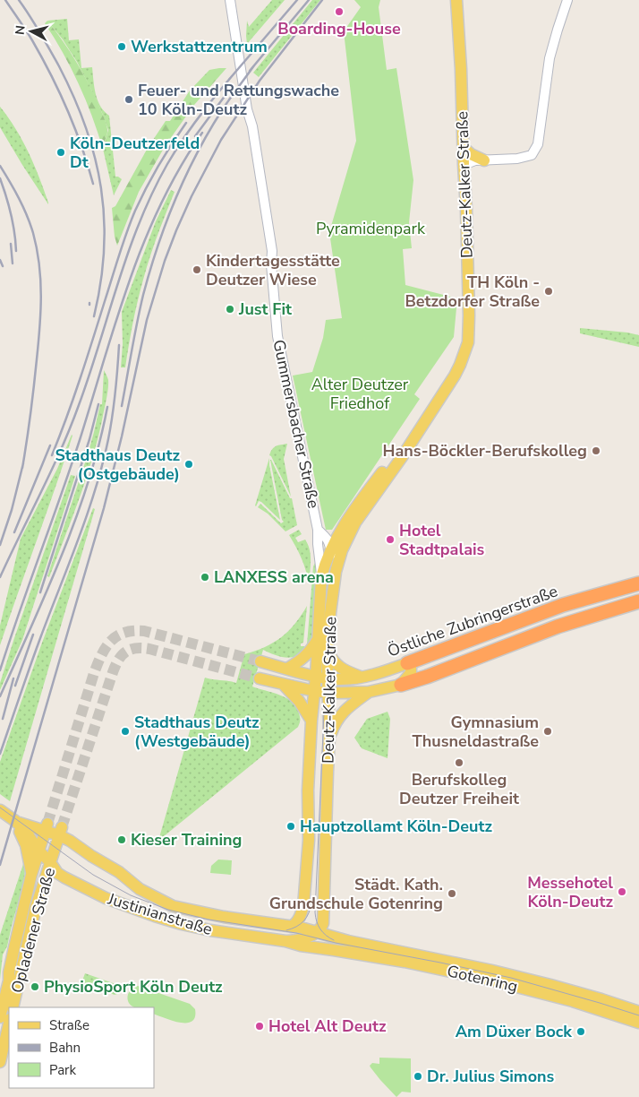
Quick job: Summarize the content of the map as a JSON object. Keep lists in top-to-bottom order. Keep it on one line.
{"streets":{"highway":["Östliche Zubringerstraße"],"main road":["Deutz-Kalker Straße","Justinianstraße","Opladener Straße","Gotenring"],"street":["Gummersbacher Straße"]},"crossings":[["Deutz-Kalker Straße","Gummersbacher Straße"],["Deutz-Kalker Straße","Östliche Zubringerstraße"],["Deutz-Kalker Straße","Justinianstraße"],["Justinianstraße","Opladener Straße"],["Justinianstraße","Gotenring"]],"parks":["Pyramidenpark","Alter Deutzer Friedhof"],"places":["Boarding-House","Werkstattzentrum","Feuer- und Rettungswache 10 Köln-Deutz","Köln-Deutzerfeld Dt","Kindertagesstätte Deutzer Wiese","TH Köln - Betzdorfer Straße","Just Fit","Hans-Böckler-Berufskolleg","Stadthaus Deutz (Ostgebäude)","Hotel Stadtpalais","LANXESS arena","Stadthaus Deutz (Westgebäude)","Gymnasium Thusneldastraße","Berufskolleg Deutzer Freiheit","Hauptzollamt Köln-Deutz","Kieser Training","Messehotel Köln-Deutz","Städt. Kath. Grundschule Gotenring","PhysioSport Köln Deutz","Hotel Alt Deutz","Am Düxer Bock","Dr. Julius Simons"],"legend":["Straße","Bahn","Park"],"north":"left"}
